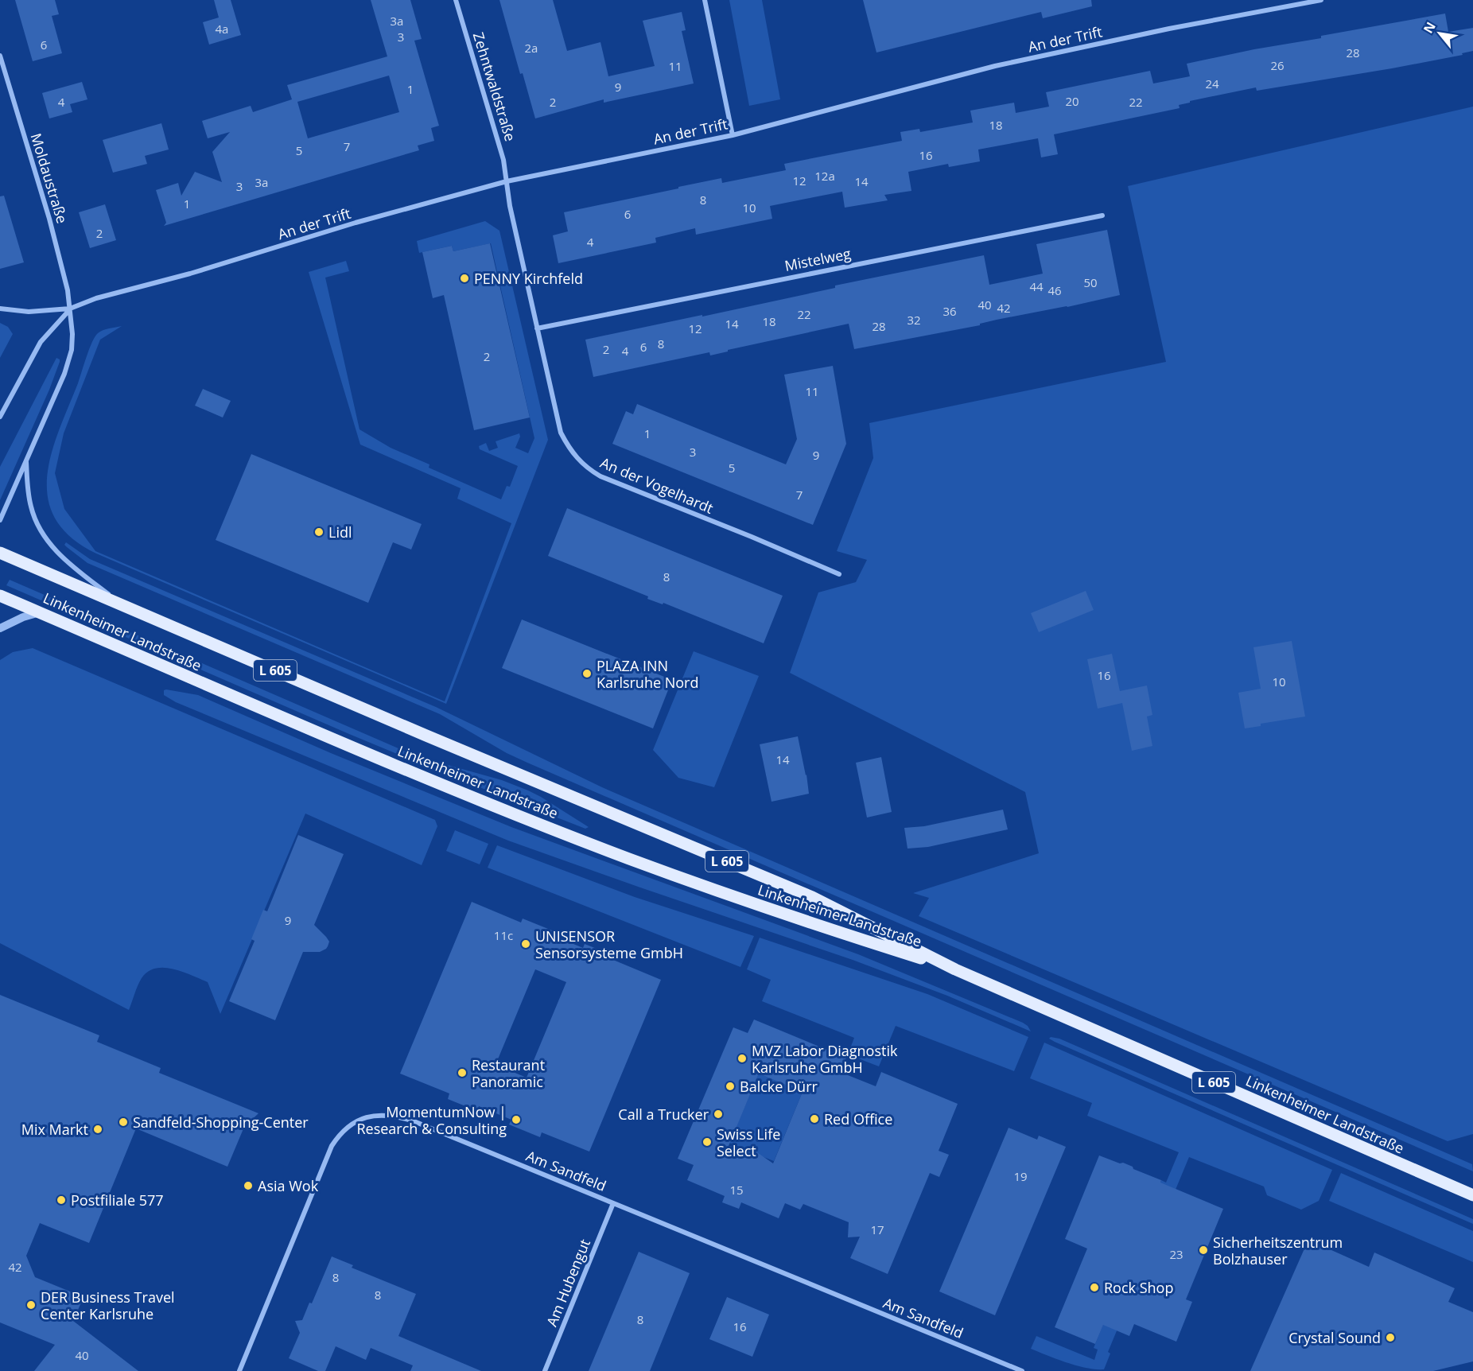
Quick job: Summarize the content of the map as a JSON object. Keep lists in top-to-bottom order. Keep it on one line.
{"streets":{"main road":["Linkenheimer Landstraße","L 605"],"street":["An der Trift","Zehntwaldstraße","Moldaustraße","Mistelweg","An der Vogelhardt","Am Sandfeld","Am Hubengut"]},"crossings":[["An der Trift","Zehntwaldstraße"],["An der Trift","Moldaustraße"],["An der Trift","An der Vogelhardt"],["Zehntwaldstraße","An der Vogelhardt"],["Moldaustraße","Linkenheimer Landstraße"],["Mistelweg","An der Vogelhardt"],["Am Sandfeld","Am Hubengut"]],"places":["PENNY Kirchfeld","Lidl","PLAZA INN Karlsruhe Nord","UNISENSOR Sensorsysteme GmbH","MVZ Labor Diagnostik Karlsruhe GmbH","Restaurant Panoramic","Balcke Dürr","Call a Trucker","Red Office","MomentumNow | Research & Consulting","Sandfeld-Shopping-Center","Mix Markt","Swiss Life Select","Asia Wok","Postfiliale 577","Sicherheitszentrum Bolzhauser","Rock Shop","DER Business Travel Center Karlsruhe","Crystal Sound"],"house_numbers":["3a","4a","3","6","2a","28","26","11","24","9","1","20","4","2","22","18","7","5","16","12a","12","14","3a","3","8","1","10","6","2","4","50","44","46","40","42","36","22","32","18","14","28","12","8","6","2","4","2","11","1","3","9","5","7","8","16","10","14","9","11c","19","15","17","23","42","8","8","8","16","40"],"north":"top left"}
